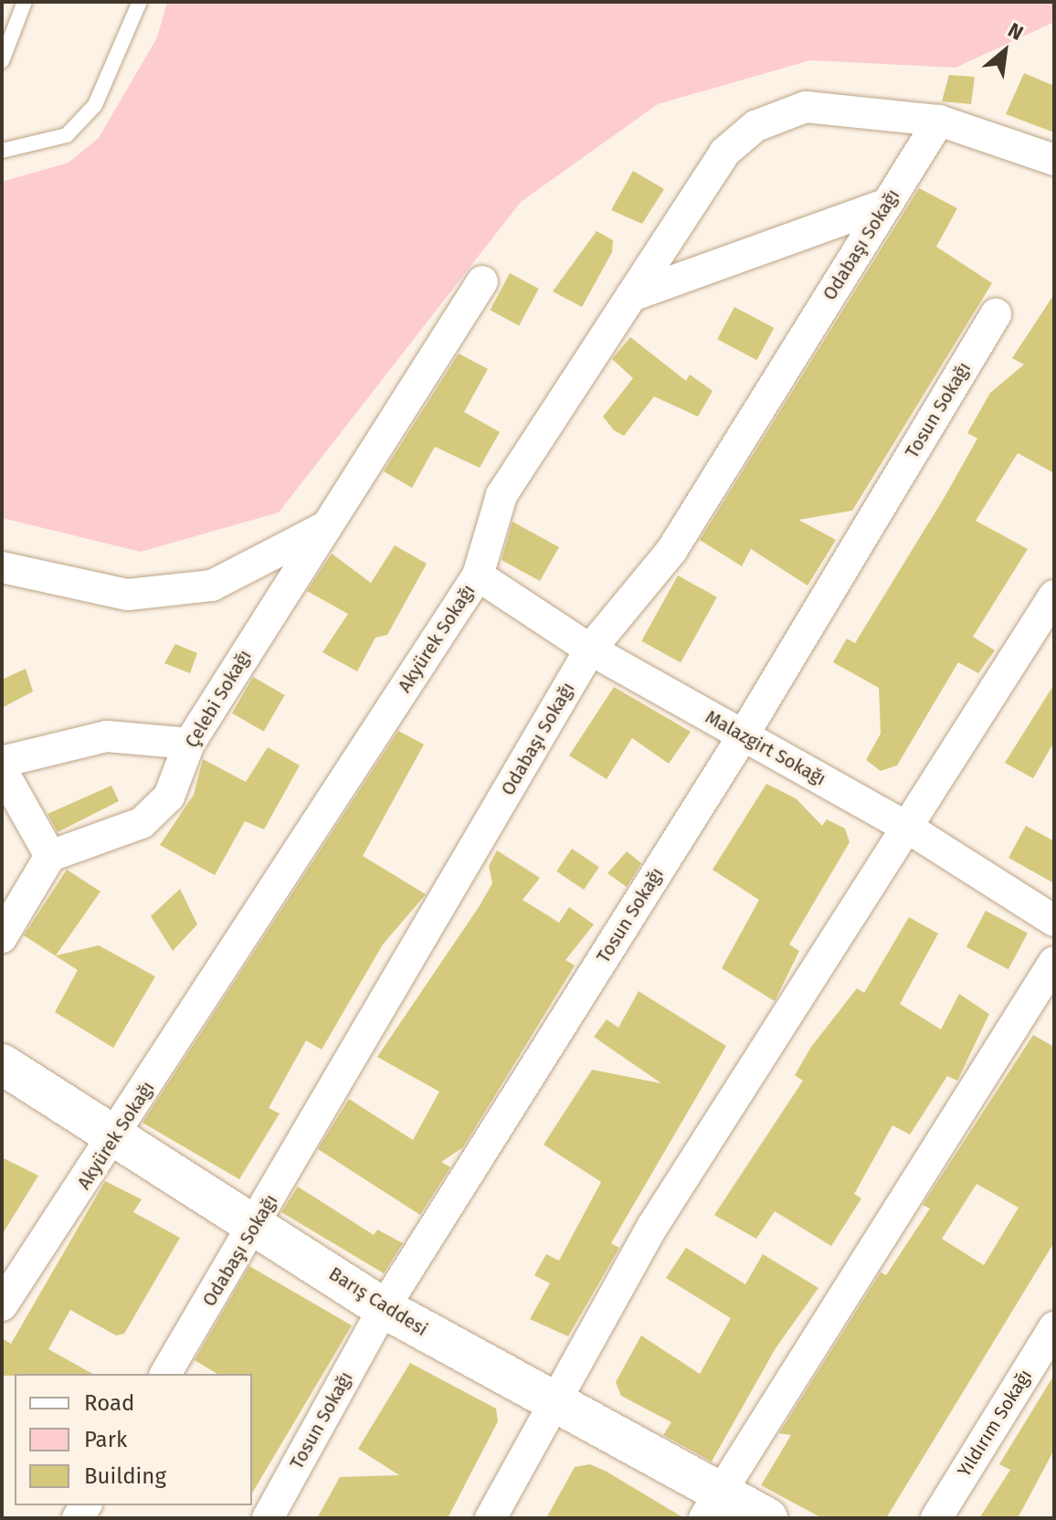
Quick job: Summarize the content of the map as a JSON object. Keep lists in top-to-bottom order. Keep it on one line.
{"streets":{"street":["Odabaşı Sokağı","Tosun Sokağı","Akyürek Sokağı","Çelebi Sokağı","Malazgirt Sokağı","Barış Caddesi","Yıldırım Sokağı"]},"crossings":[["Odabaşı Sokağı","Akyürek Sokağı"],["Odabaşı Sokağı","Malazgirt Sokağı"],["Odabaşı Sokağı","Barış Caddesi"],["Tosun Sokağı","Malazgirt Sokağı"],["Tosun Sokağı","Barış Caddesi"],["Akyürek Sokağı","Malazgirt Sokağı"],["Akyürek Sokağı","Barış Caddesi"]],"legend":["Road","Park","Building"],"north":"top right"}
